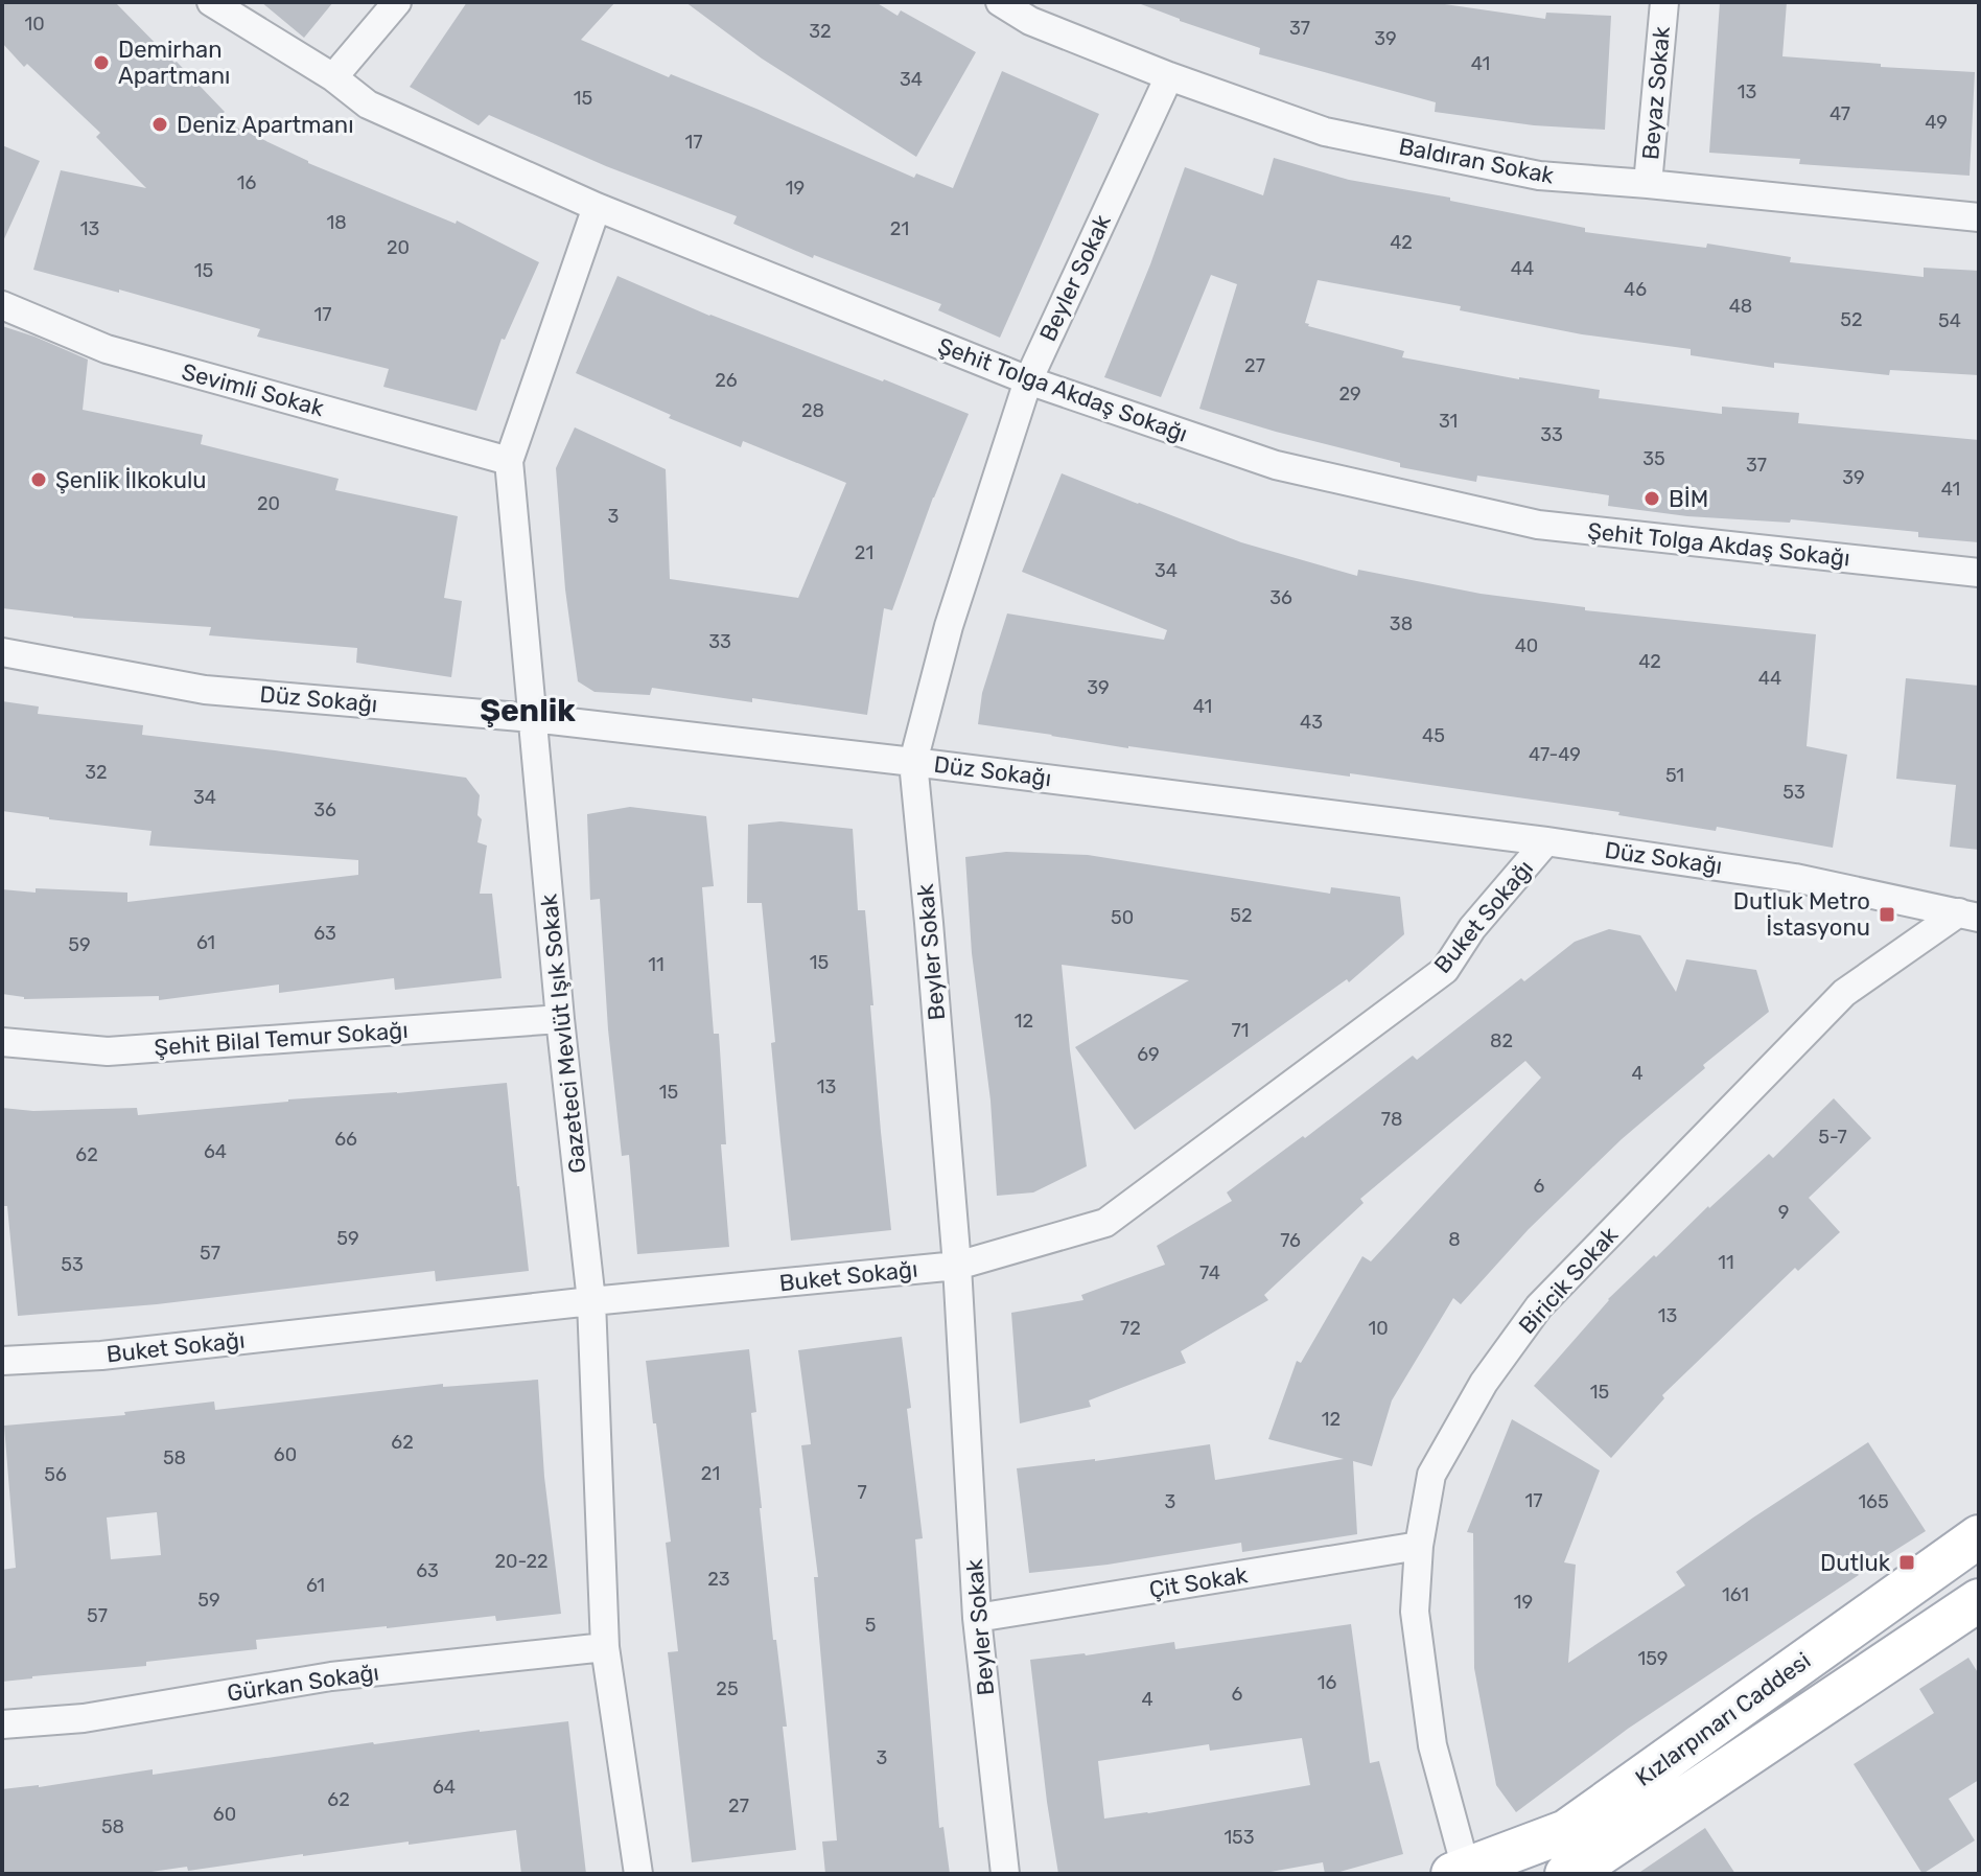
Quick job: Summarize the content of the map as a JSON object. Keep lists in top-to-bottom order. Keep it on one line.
{"streets":{"main road":["Kızlarpınarı Caddesi"],"street":["Beyaz Sokak","Baldıran Sokak","Beyler Sokak","Sevimli Sokak","Şehit Tolga Akdaş Sokağı","Düz Sokağı","Buket Sokağı","Gazeteci Mevlüt Işık Sokak","Şehit Bilal Temur Sokağı","Biricik Sokak","Çit Sokak","Gürkan Sokağı"]},"crossings":[["Beyaz Sokak","Baldıran Sokak"],["Baldıran Sokak","Beyler Sokak"],["Beyler Sokak","Şehit Tolga Akdaş Sokağı"],["Beyler Sokak","Düz Sokağı"],["Beyler Sokak","Buket Sokağı"],["Beyler Sokak","Çit Sokak"],["Sevimli Sokak","Gazeteci Mevlüt Işık Sokak"],["Şehit Tolga Akdaş Sokağı","Gazeteci Mevlüt Işık Sokak"],["Düz Sokağı","Buket Sokağı"],["Düz Sokağı","Gazeteci Mevlüt Işık Sokak"],["Düz Sokağı","Biricik Sokak"],["Buket Sokağı","Gazeteci Mevlüt Işık Sokak"],["Gazeteci Mevlüt Işık Sokak","Şehit Bilal Temur Sokağı"],["Gazeteci Mevlüt Işık Sokak","Gürkan Sokağı"],["Biricik Sokak","Çit Sokak"],["Biricik Sokak","Kızlarpınarı Caddesi"]],"districts":["Şenlik"],"places":{"other":["Demirhan Apartmanı","Deniz Apartmanı","Şenlik İlkokulu","BİM"],"transit":["Dutluk Metro İstasyonu","Dutluk"]},"house_numbers":["10","37","32","39","41","34","13","15","47","49","17","16","19","18","13","21","42","20","44","15","46","48","17","52","54","27","26","29","28","31","33","35","37","39","41","20","3","21","34","36","38","33","40","42","44","39","41","43","45","47-49","32","51","53","34","36","52","50","63","61","59","15","11","12","71","82","69","4","13","15","78","5-7","66","64","62","6","9","59","8","76","57","11","53","74","13","72","10","15","12","62","60","58","21","56","7","17","3","165","20-22","63","23","61","161","59","19","57","5","159","16","25","6","4","3","64","62","27","60","58","153"]}
